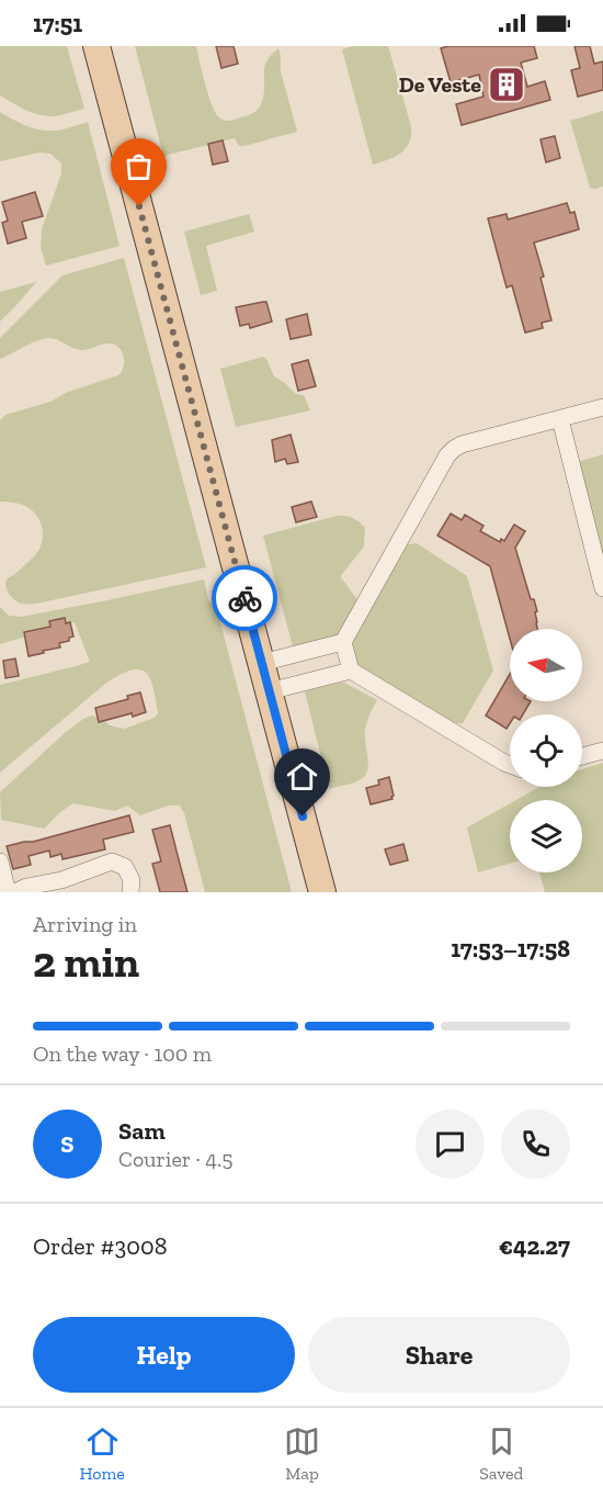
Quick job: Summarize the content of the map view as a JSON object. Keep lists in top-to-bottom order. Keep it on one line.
{"places":{"building":["De Veste"]},"north":"left","page":{"status":"17:51","heading":["2 min","Arriving in","17:53–17:58"],"panel":["Sam","Courier · 4.5","Order #3008","€42.27"],"bar":"On the way · 100 m","round":"S","buttons":["Help","Share"],"tabs":["Home","Map","Saved"]}}
